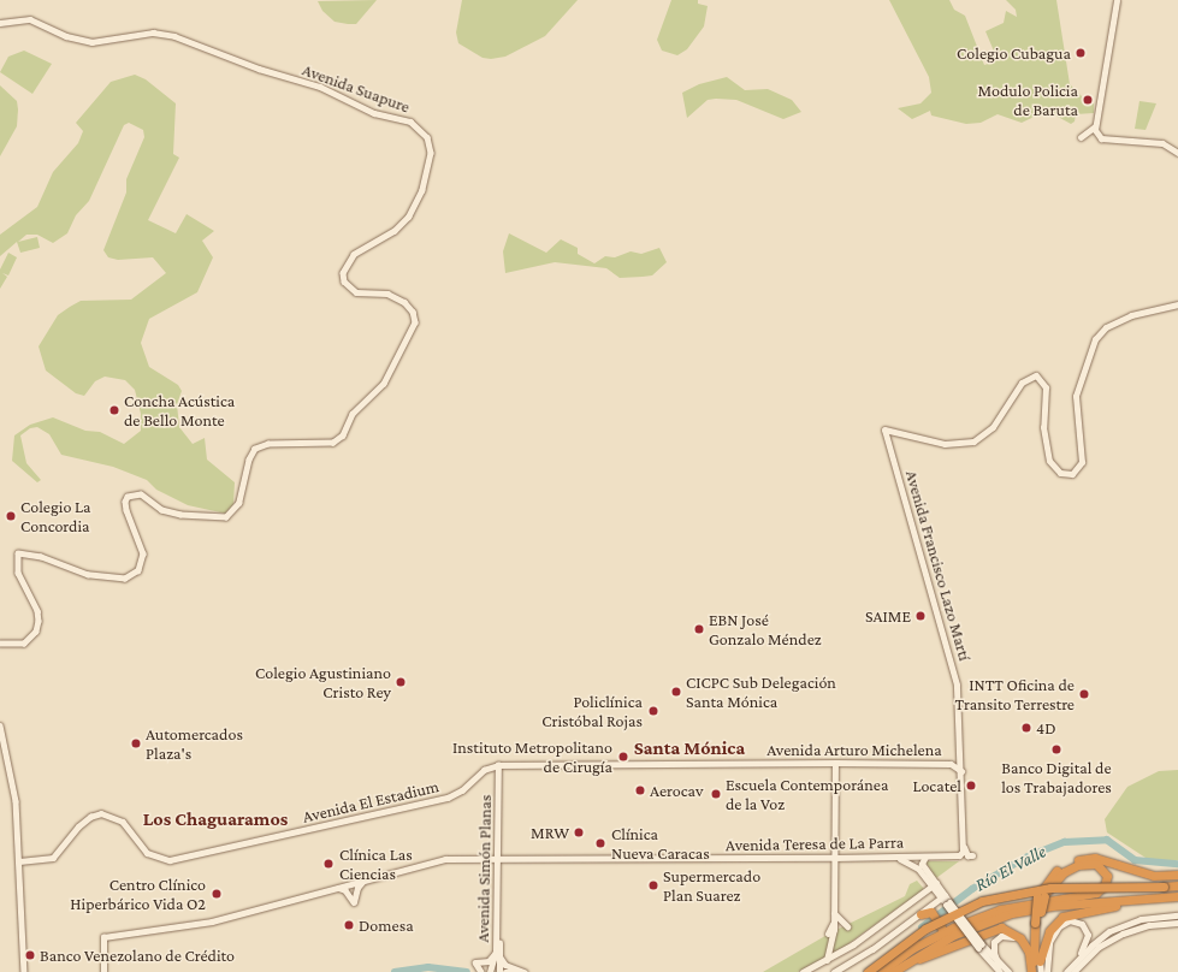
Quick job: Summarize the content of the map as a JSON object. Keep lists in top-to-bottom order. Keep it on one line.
{"streets":{"main road":["Avenida Francisco Lazo Martí","Avenida Arturo Michelena","Avenida Teresa de La Parra"],"street":["Avenida Suapure","Avenida El Estadium","Avenida Simón Planas"]},"crossings":[["Avenida Francisco Lazo Martí","Avenida Arturo Michelena"],["Avenida Francisco Lazo Martí","Avenida Teresa de La Parra"],["Avenida Arturo Michelena","Avenida El Estadium"],["Avenida Arturo Michelena","Avenida Simón Planas"],["Avenida El Estadium","Avenida Simón Planas"],["Avenida Teresa de La Parra","Avenida Simón Planas"]],"districts":["Santa Mónica","Los Chaguaramos"],"water":["Río El Valle"],"places":["Colegio Cubagua","Modulo Policia de Baruta","Concha Acústica de Bello Monte","Colegio La Concordia","SAIME","EBN José Gonzalo Méndez","Colegio Agustiniano Cristo Rey","CICPC Sub Delegación Santa Mónica","INTT Oficina de Transito Terrestre","Policlínica Cristóbal Rojas","4D","Automercados Plaza's","Banco Digital de los Trabajadores","Instituto Metropolitano de Cirugía","Locatel","Aerocav","Escuela Contemporánea de la Voz","MRW","Clínica Nueva Caracas","Clínica Las Ciencias","Supermercado Plan Suarez","Centro Clínico Hiperbárico Vida O2","Domesa","Banco Venezolano de Crédito"]}
